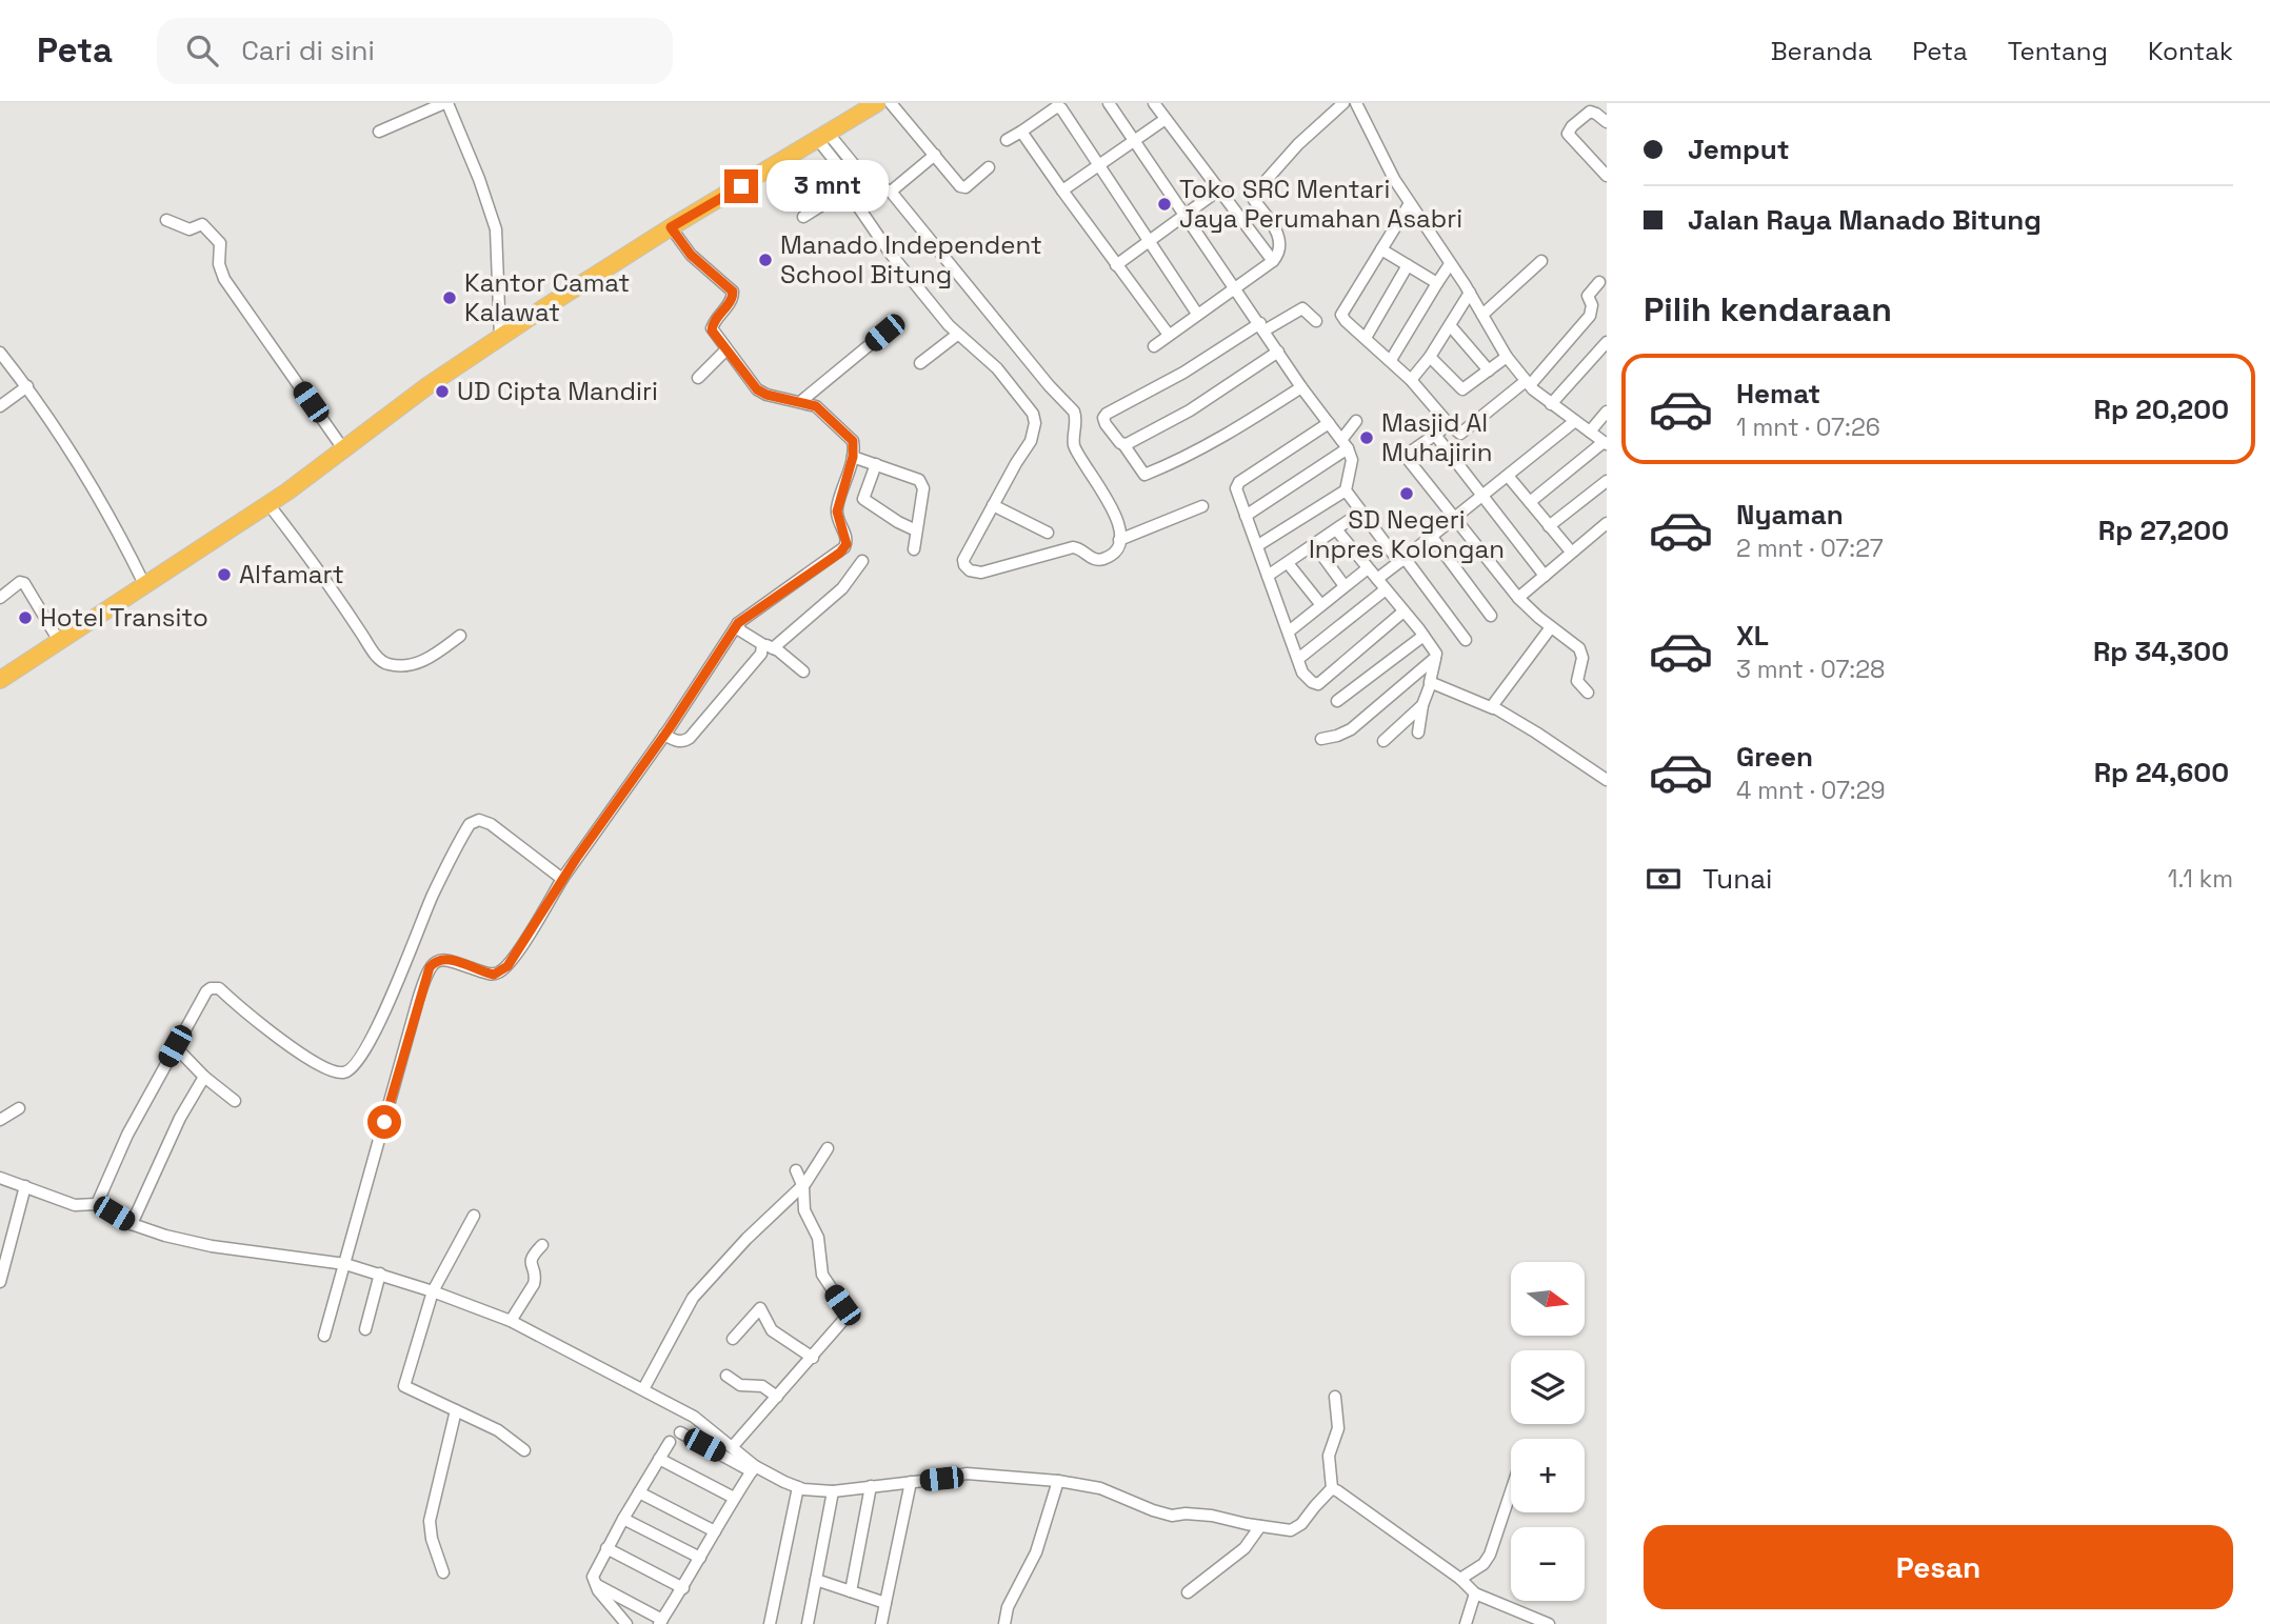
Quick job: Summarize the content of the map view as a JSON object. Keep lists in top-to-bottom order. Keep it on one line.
{"places":["Toko SRC Mentari Jaya Perumahan Asabri","Manado Independent School Bitung","Kantor Camat Kalawat","UD Cipta Mandiri","Masjid Al Muhajirin","SD Negeri Inpres Kolongan","Alfamart","Hotel Transito"],"north":"right","page":{"header":"Peta","search":"Cari di sini","nav":["Beranda","Peta","Tentang","Kontak"],"banner":["Jemput","Jalan Raya Manado Bitung"],"bubble":"3 mnt","heading":"Pilih kendaraan","list":[{"name":"Hemat","note":"1 mnt · 07:26","value":"Rp 20,200"},{"name":"Nyaman","note":"2 mnt · 07:27","value":"Rp 27,200"},{"name":"XL","note":"3 mnt · 07:28","value":"Rp 34,300"},{"name":"Green","note":"4 mnt · 07:29","value":"Rp 24,600"}],"pay":["Tunai","1.1 km"],"map_buttons":["+","−"],"buttons":"Pesan"}}
